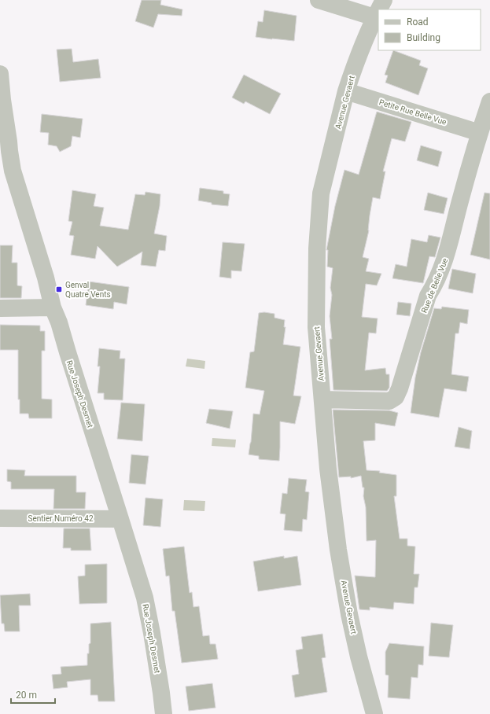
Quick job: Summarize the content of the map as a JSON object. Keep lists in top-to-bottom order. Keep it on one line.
{"streets":{"street":["Avenue Gevaert","Petite Rue Belle Vue","Rue de Belle Vue","Rue Joseph Desmet","Sentier Numéro 42"]},"crossings":[["Avenue Gevaert","Petite Rue Belle Vue"],["Avenue Gevaert","Rue de Belle Vue"],["Petite Rue Belle Vue","Rue de Belle Vue"],["Rue Joseph Desmet","Sentier Numéro 42"]],"places":{"transit":["Genval Quatre Vents"]},"legend":["Road","Building"],"scale_bar":"20 m"}
